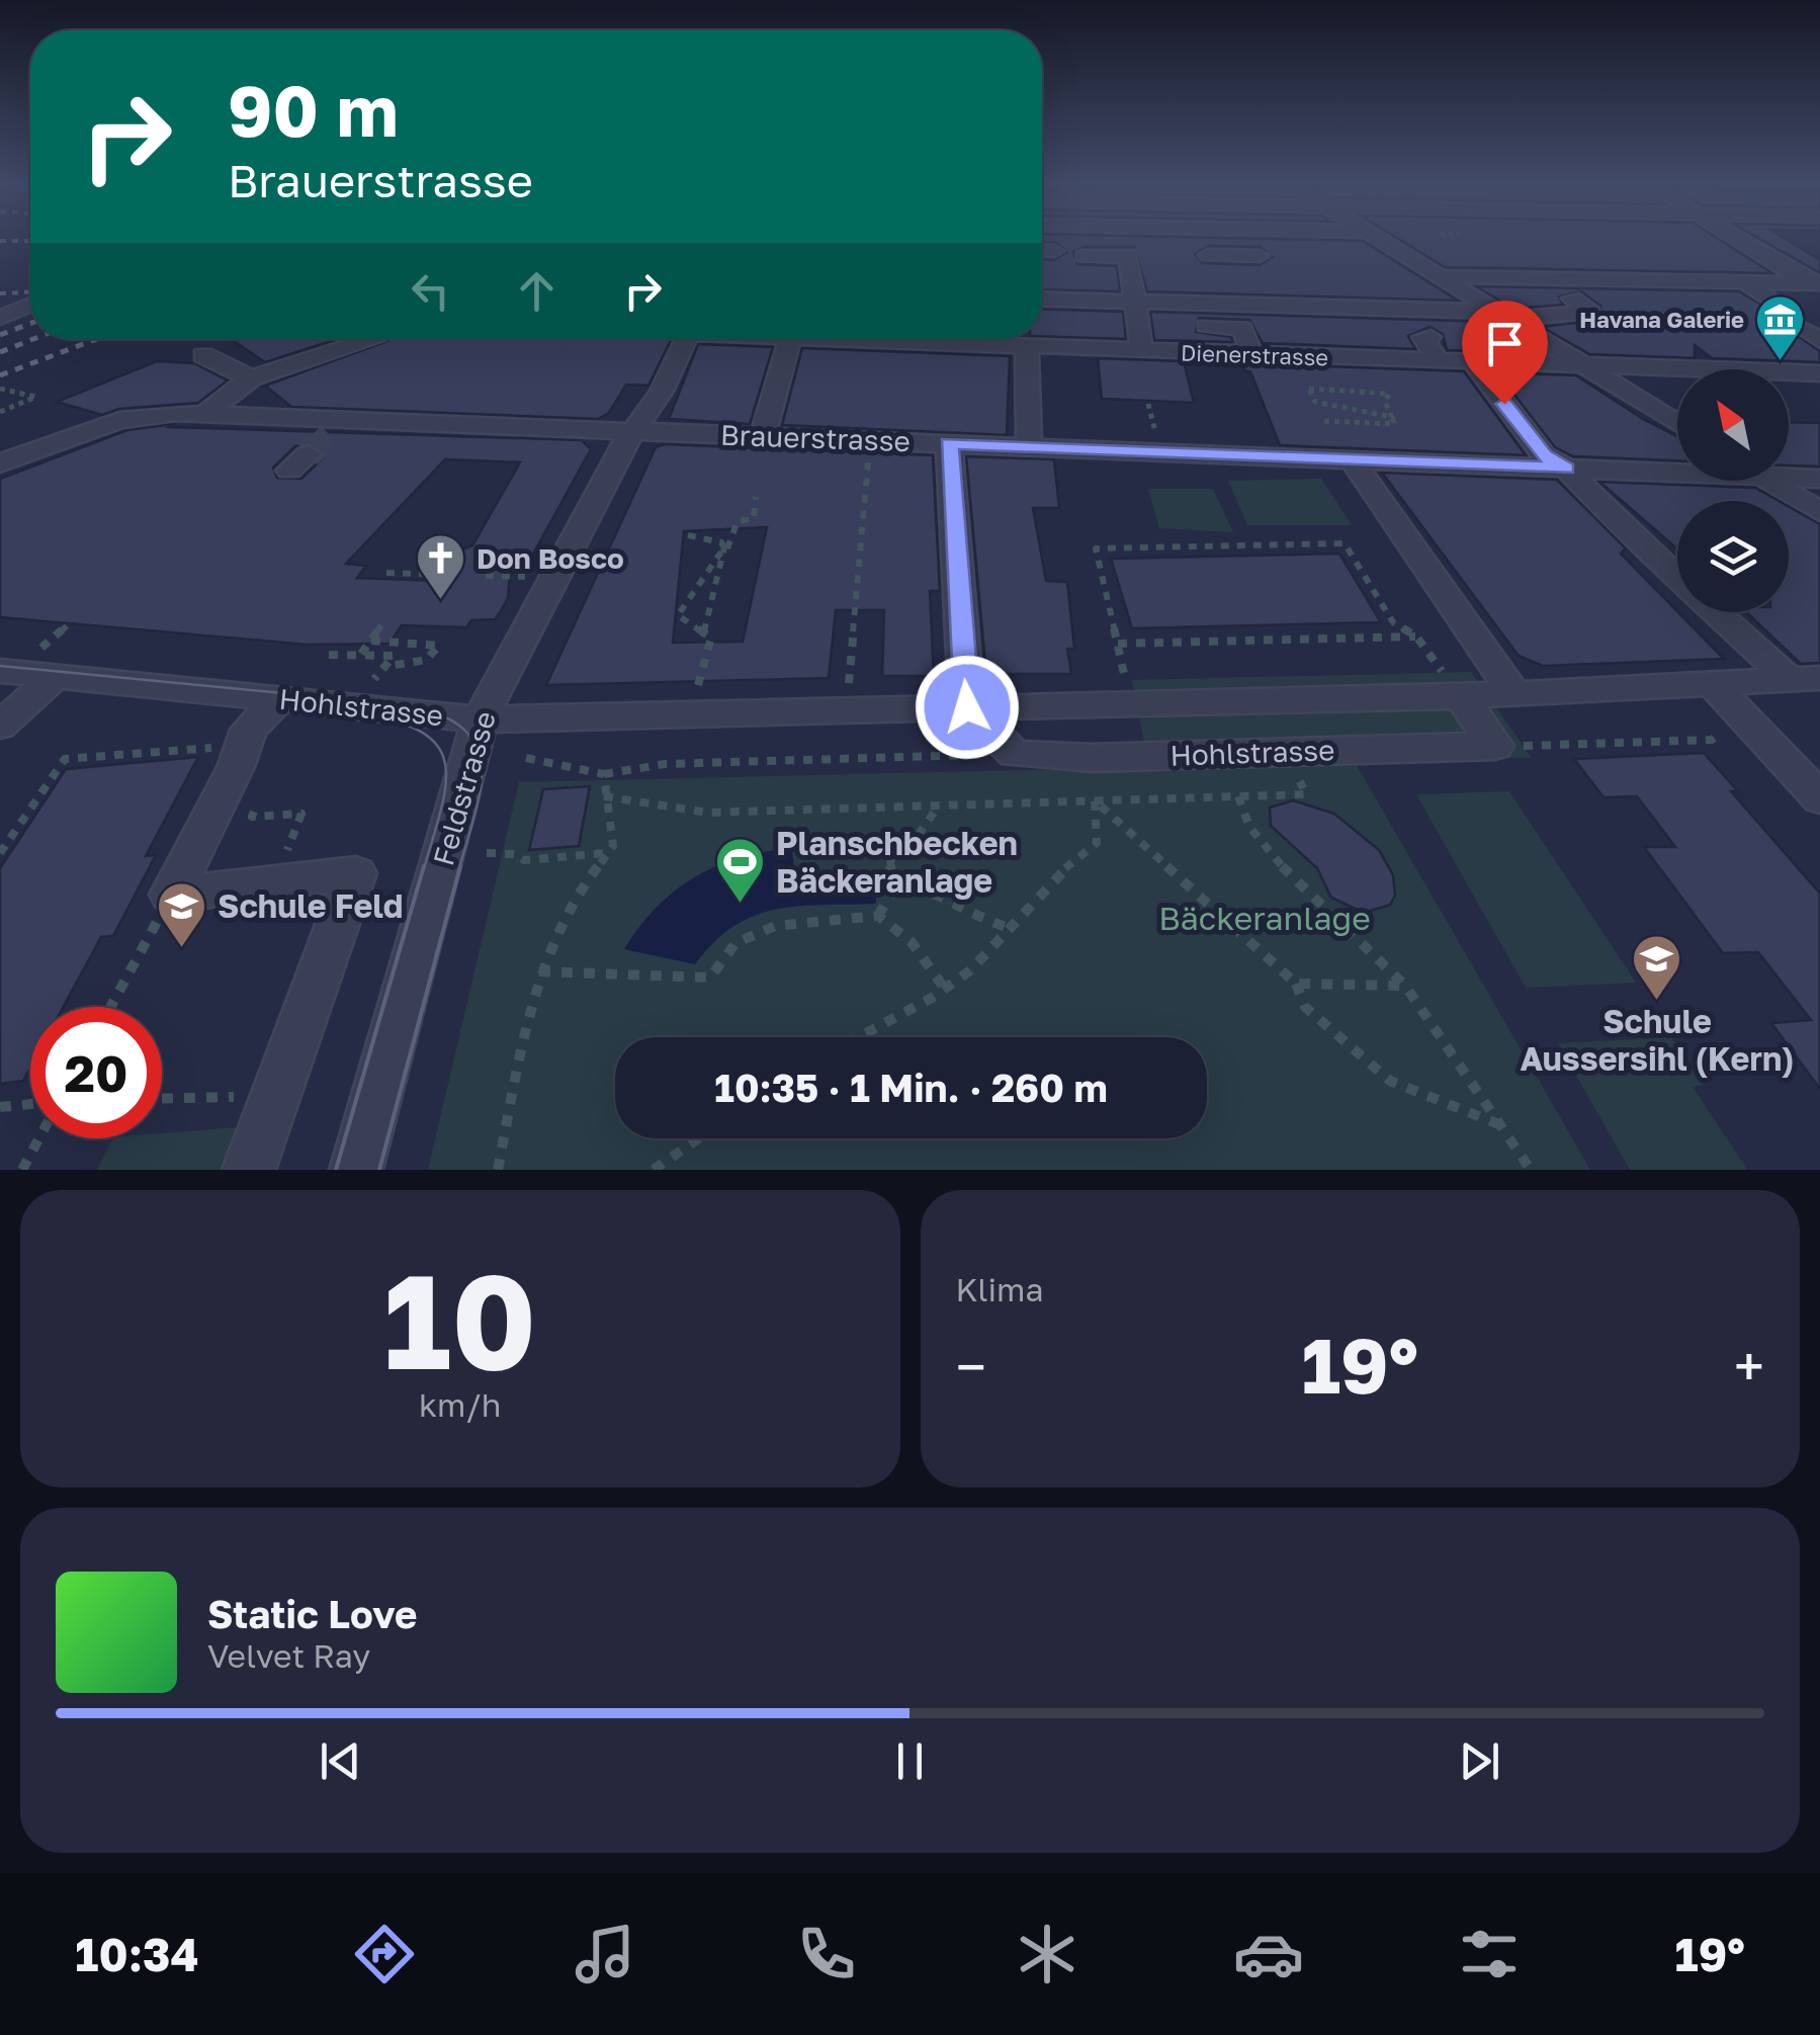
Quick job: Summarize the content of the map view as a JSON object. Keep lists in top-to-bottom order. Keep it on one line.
{"streets":{"street":["Dienerstrasse","Brauerstrasse","Hohlstrasse","Feldstrasse"]},"crossings":[["Brauerstrasse","Feldstrasse"],["Hohlstrasse","Feldstrasse"]],"parks":["Bäckeranlage"],"places":{"museum":["Havana Galerie"],"church":["Don Bosco"],"sports":["Planschbecken Bäckeranlage"],"school or university":["Schule Feld","Schule Aussersihl (Kern)"]},"north":"top left","page":{"turn":["90 m","Brauerstrasse"],"limit":"20","trip":"10:35 · 1 Min. · 260 m","tile":[["10","km/h"],"Klima"],"heat":["−","19°","+"],"song":["Static Love","Velvet Ray"],"tabs":["10:34","19°"]}}
